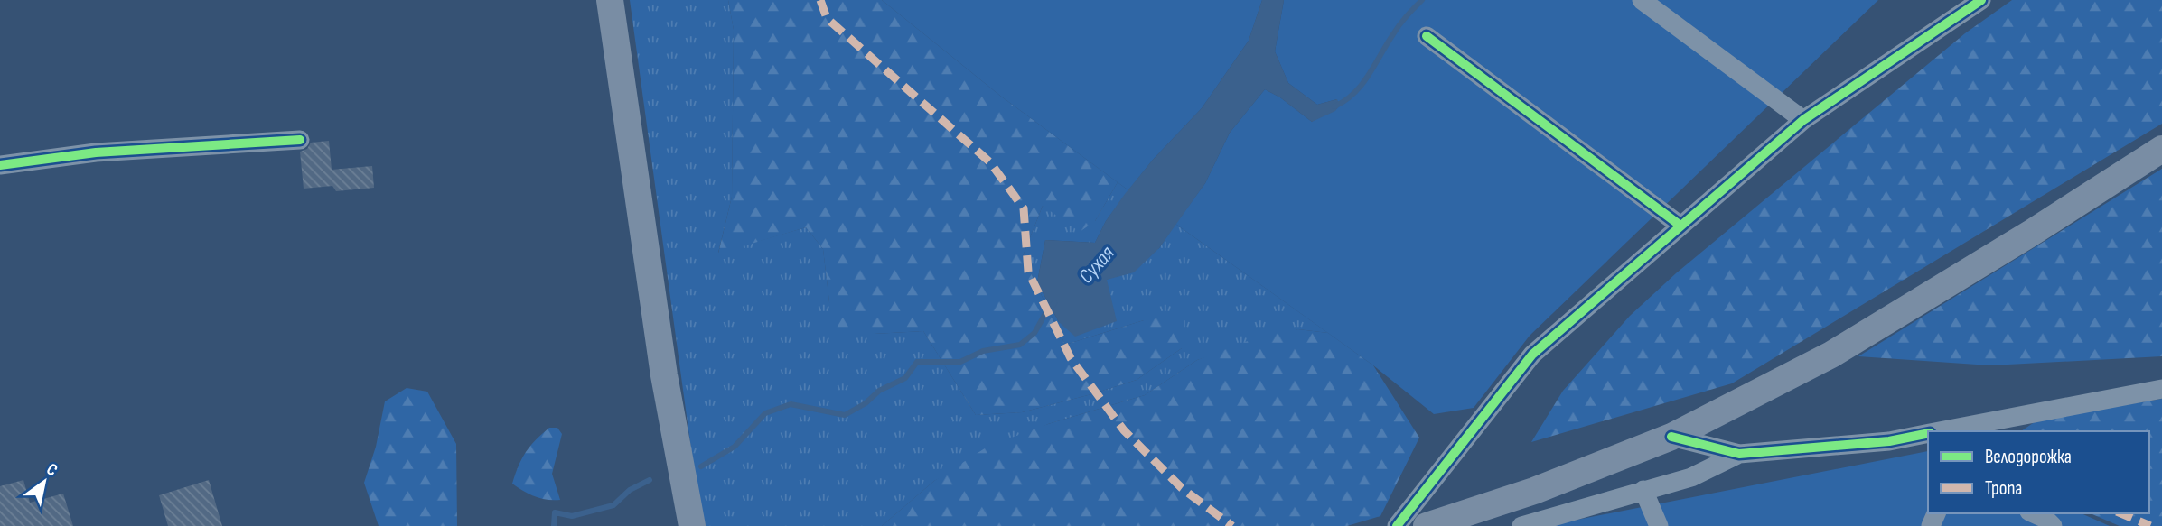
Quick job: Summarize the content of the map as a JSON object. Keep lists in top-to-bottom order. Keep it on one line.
{"water":["Сухая"],"legend":["Велодорожка","Тропа"],"north":"top right"}
